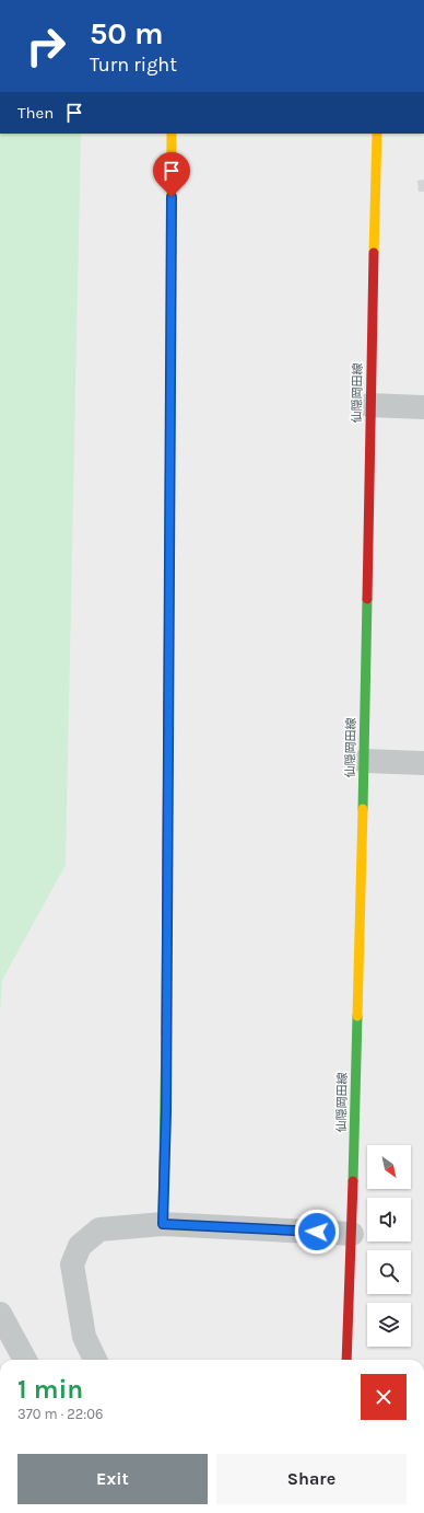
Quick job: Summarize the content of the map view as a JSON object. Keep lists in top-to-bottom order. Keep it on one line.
{"streets":{"main road":["仙隠岡田線"]},"north":"bottom right","page":{"turn":["50 m","Turn right"],"then":"Then","heading":["1 min","370 m · 22:06"],"buttons":["Exit","Share"]}}
